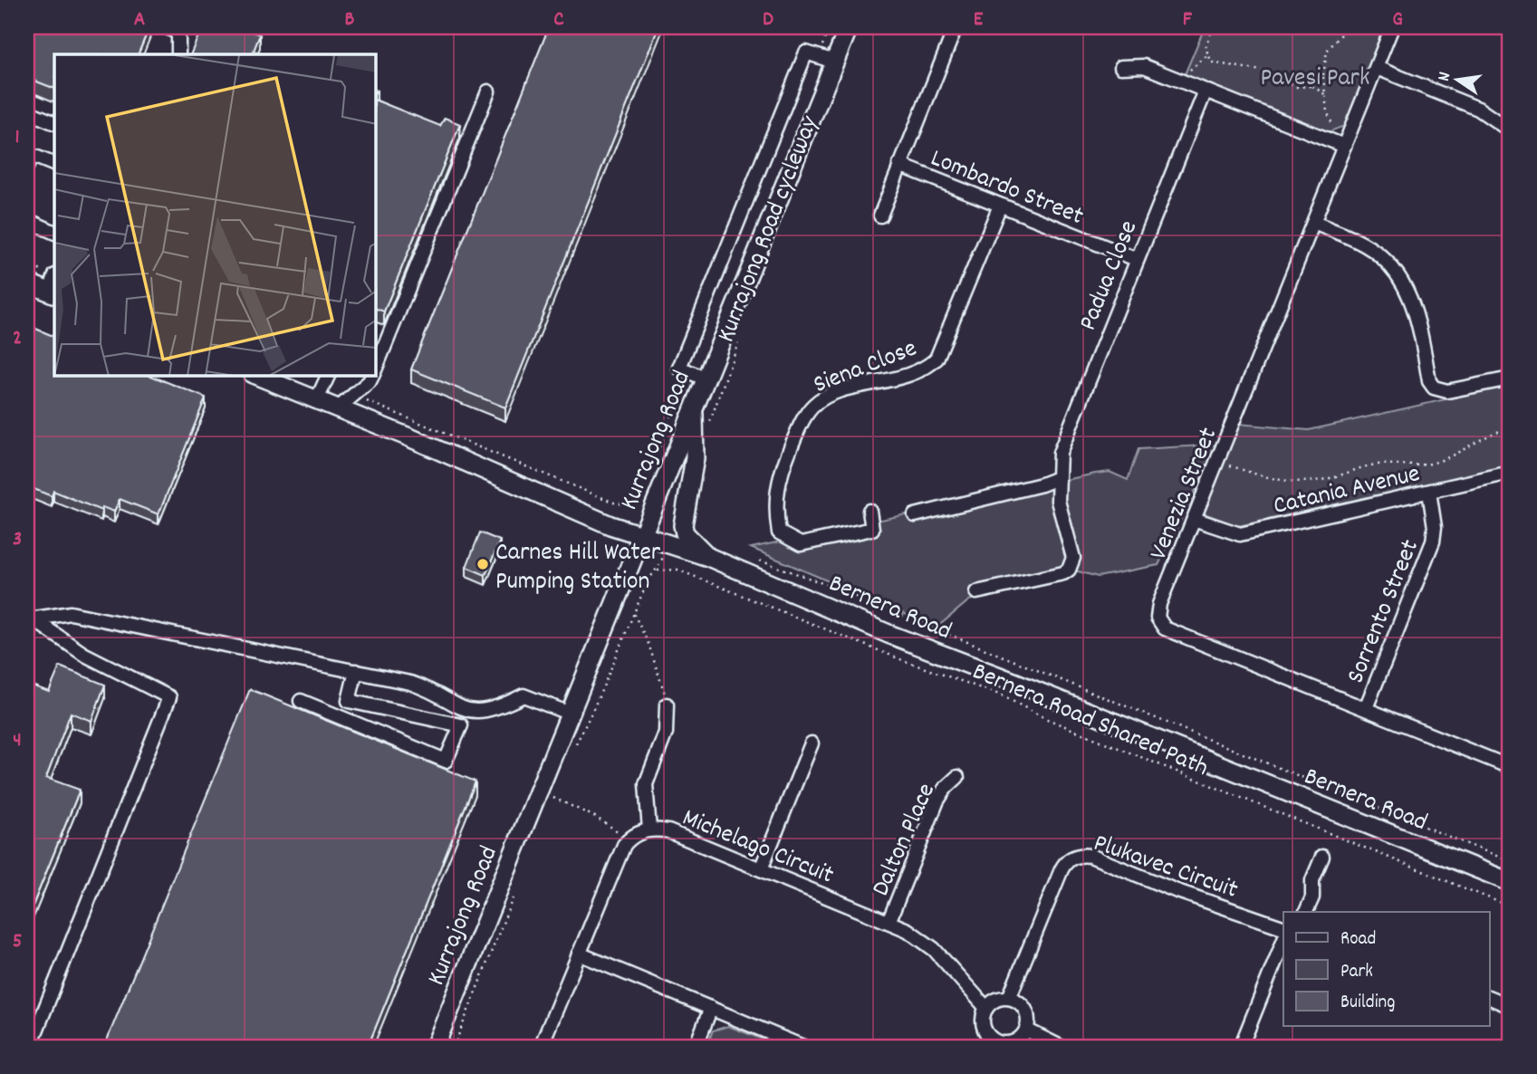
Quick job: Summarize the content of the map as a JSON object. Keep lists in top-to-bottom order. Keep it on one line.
{"streets":{"main road":["Kurrajong Road","Bernera Road"],"street":["Lombardo Street","Padua Close","Siena Close","Catania Avenue","Venezia Street","Sorrento Street","Dalton Place","Michelago Circuit","Plukavec Circuit"],"path":["Kurrajong Road cycleway","Bernera Road Shared Path"]},"crossings":[["Lombardo Street","Padua Close"],["Lombardo Street","Siena Close"],["Kurrajong Road","Bernera Road"],["Catania Avenue","Venezia Street"],["Catania Avenue","Sorrento Street"],["Venezia Street","Sorrento Street"],["Dalton Place","Michelago Circuit"],["Michelago Circuit","Plukavec Circuit"]],"parks":["Pavesi Park"],"places":["Carnes Hill Water Pumping Station"],"legend":["Road","Park","Building"],"north":"left","grid":{"columns":["A","B","C","D","E","F","G"],"rows":["1","2","3","4","5"]}}
